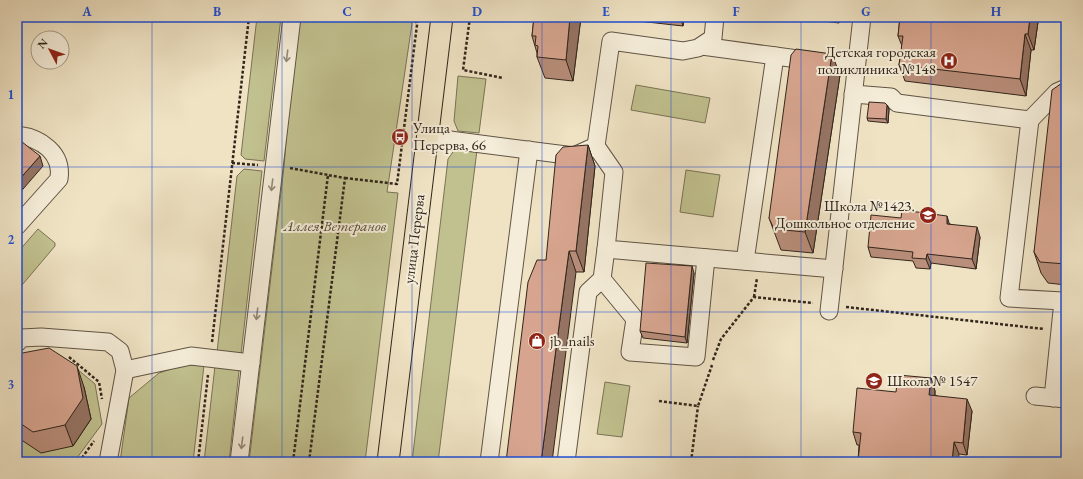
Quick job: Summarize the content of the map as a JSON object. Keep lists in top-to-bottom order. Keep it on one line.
{"streets":{"main road":["улица Перерва"]},"parks":["Аллея Ветеранов"],"places":{"hospital":["Детская городская поликлиника №148"],"bus stop":["Улица Перерва, 66"],"school or university":["Школа №1423. Дошкольное отделение","Школа № 1547"],"shop":["jb_nails"]},"north":"top left","grid":{"columns":["A","B","C","D","E","F","G","H"],"rows":["1","2","3"]}}
